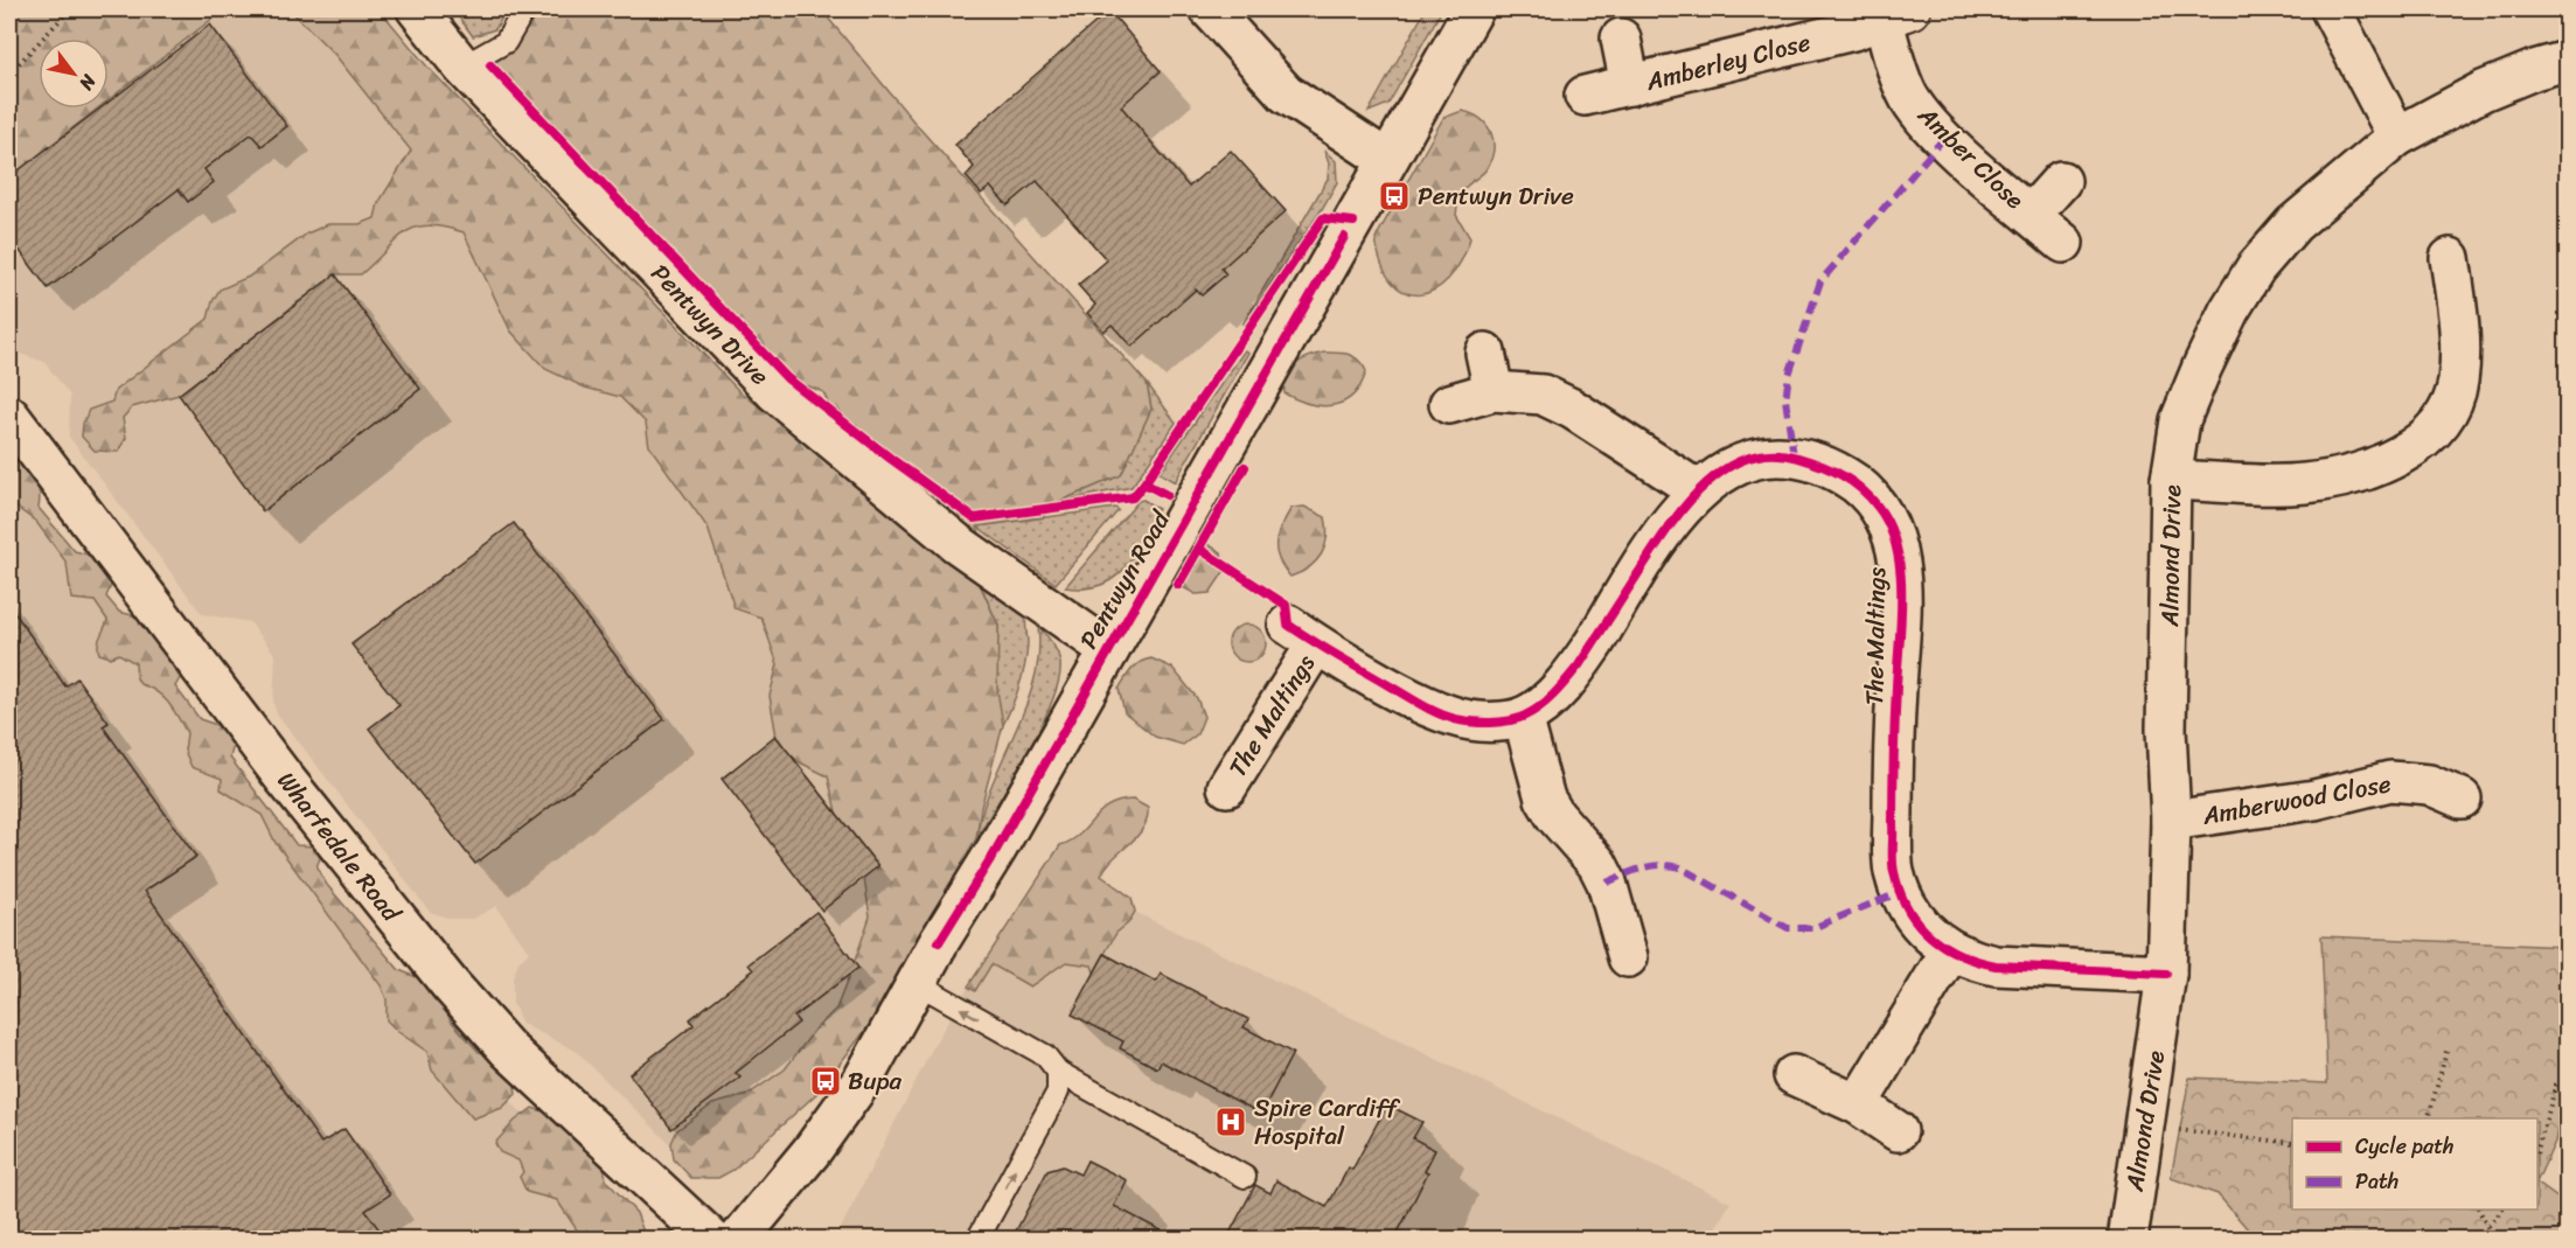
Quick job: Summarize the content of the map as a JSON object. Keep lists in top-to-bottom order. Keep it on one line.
{"streets":{"street":["Amberley Close","Amber Close","Pentwyn Drive","Almond Drive","Pentwyn Road","The Maltings","Amberwood Close","Wharfedale Road"]},"crossings":[["Amberley Close","Amber Close"],["Pentwyn Drive","Pentwyn Road"],["Almond Drive","The Maltings"],["Almond Drive","Amberwood Close"]],"places":{"bus stop":["Pentwyn Drive","Bupa"],"hospital":["Spire Cardiff Hospital"]},"legend":["Cycle path","Path"],"north":"bottom right"}
